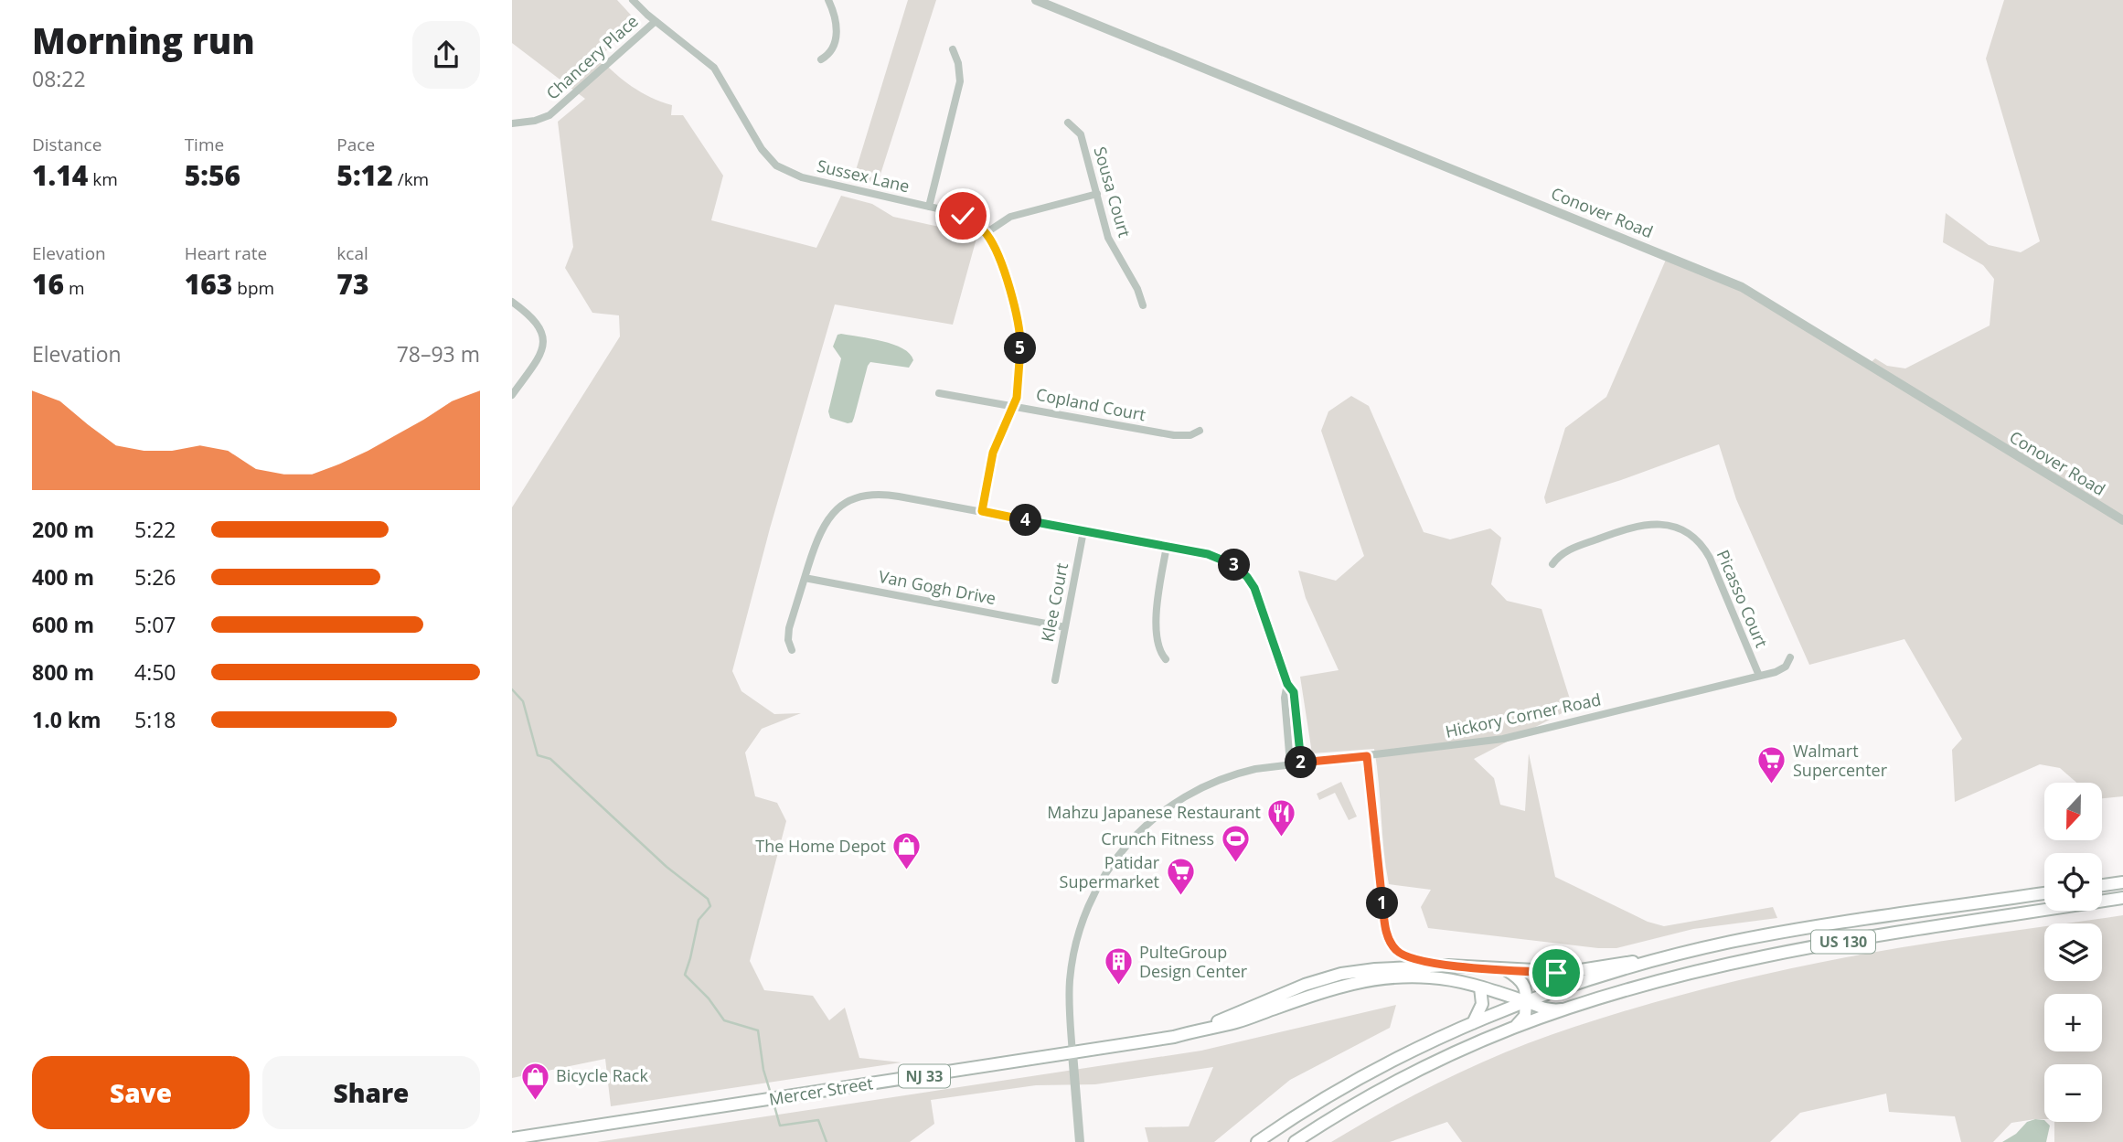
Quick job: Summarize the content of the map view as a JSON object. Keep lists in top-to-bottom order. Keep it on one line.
{"streets":{"main road":["US 130","NJ 33","Mercer Street"],"street":["Chancery Place","Sussex Lane","Sousa Court","Conover Road","Copland Court","Van Gogh Drive","Picasso Court","Klee Court","Hickory Corner Road"]},"crossings":[["Chancery Place","Sussex Lane"],["Sussex Lane","Copland Court"],["Van Gogh Drive","Klee Court"],["Picasso Court","Hickory Corner Road"],["Hickory Corner Road","Mercer Street"],["US 130","Mercer Street"]],"places":{"supermarket":["Walmart Supercenter","Patidar Supermarket"],"restaurant":["Mahzu Japanese Restaurant"],"sports":["Crunch Fitness"],"shop":["The Home Depot","Bicycle Rack"],"building":["PulteGroup Design Center"]},"north":"bottom","page":{"heading":["Morning run","08:22"],"stats":[["Distance","1.14 km"],["Time","5:56"],["Pace","5:12 /km"],["Elevation","16 m"],["Heart rate","163 bpm"],["kcal","73"]],"chart":["Elevation","78–93 m"],"pins":["5","4","3","2","1"],"list":[{"name":"200 m","note":"5:22"},{"name":"400 m","note":"5:26"},{"name":"600 m","note":"5:07"},{"name":"800 m","note":"4:50"},{"name":"1.0 km","note":"5:18"}],"map_buttons":["+","−"],"buttons":["Save","Share"]}}
